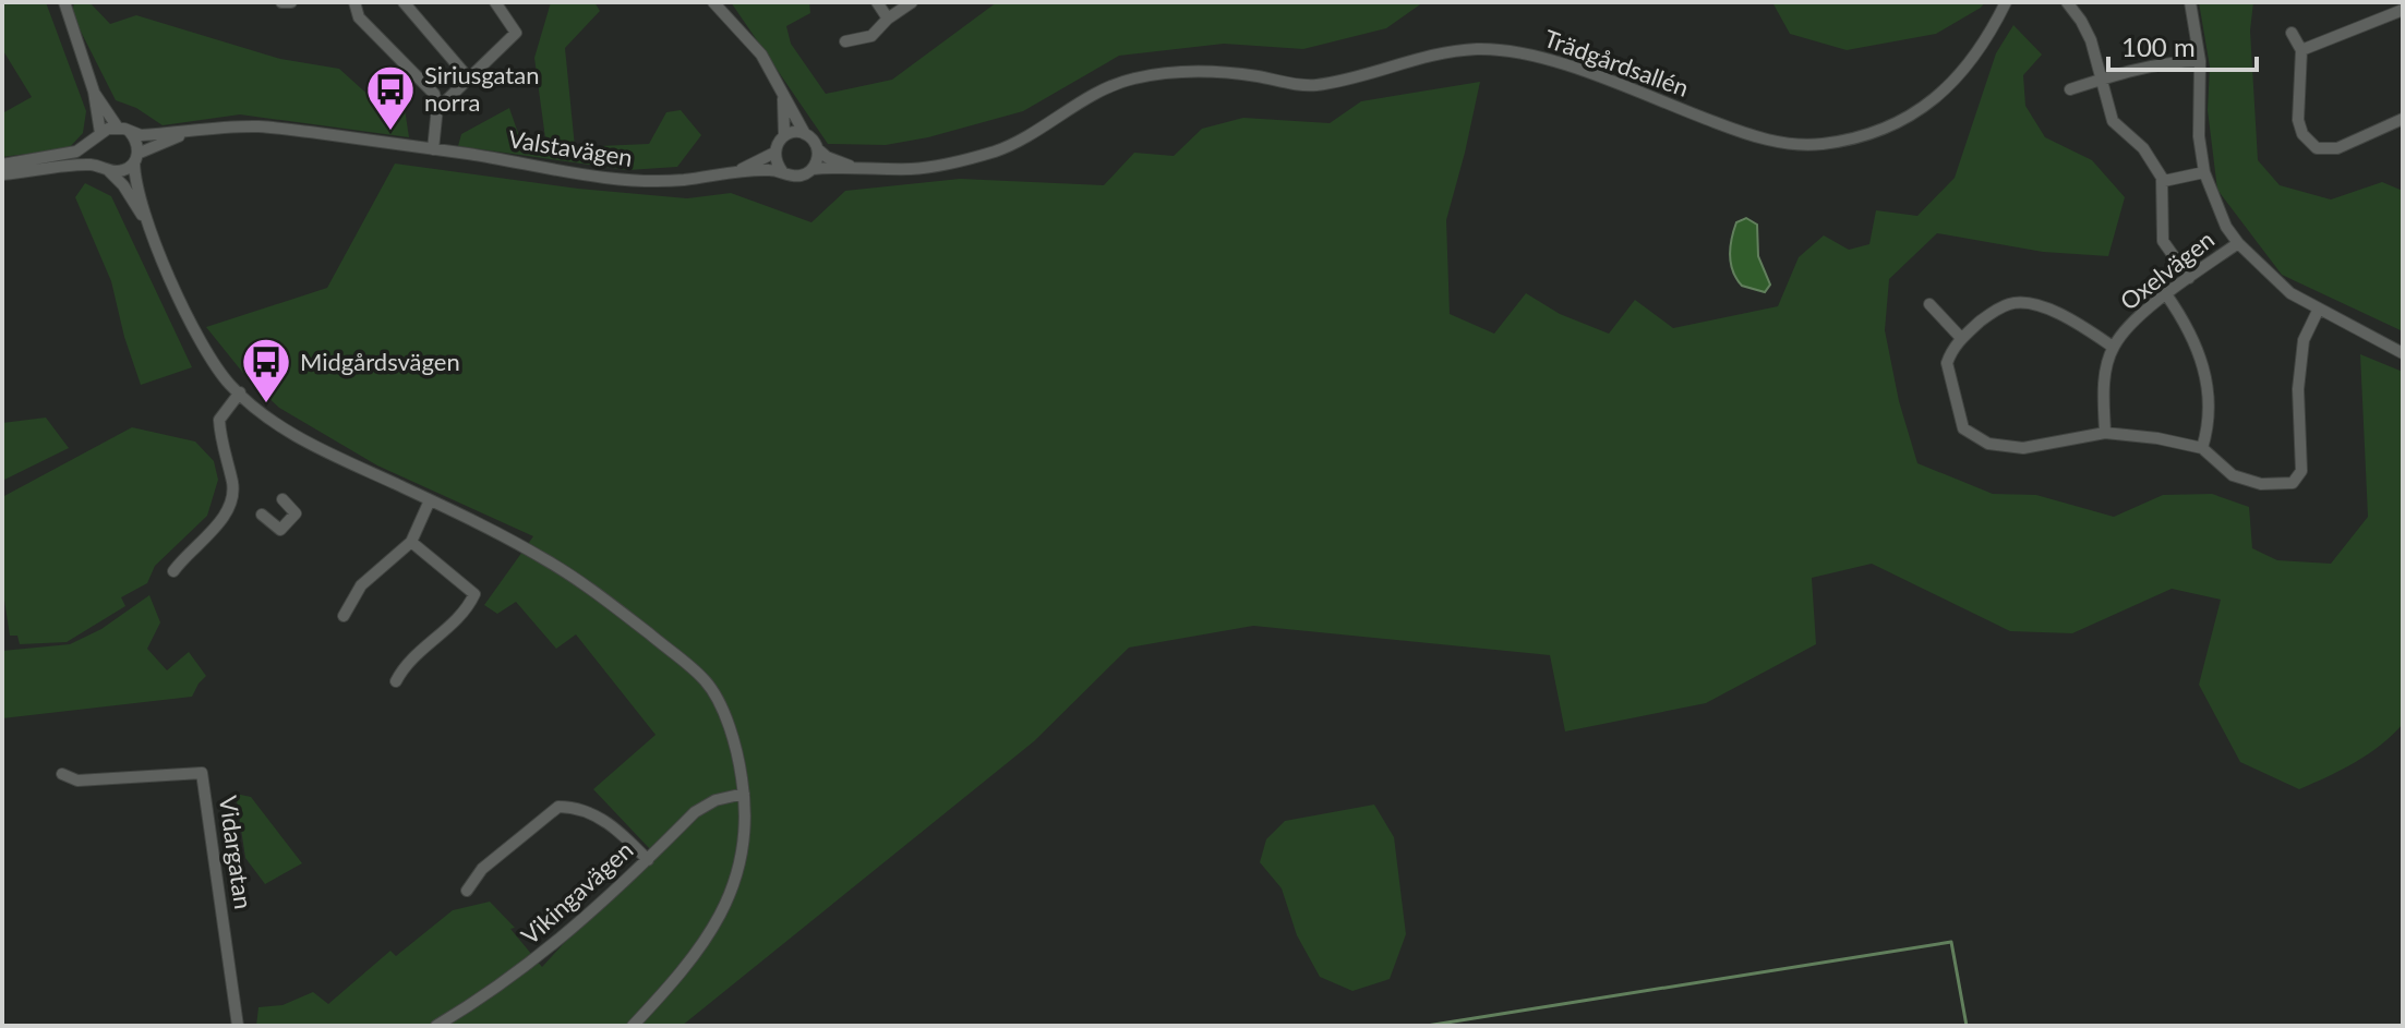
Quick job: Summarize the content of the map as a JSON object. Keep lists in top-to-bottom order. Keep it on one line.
{"streets":{"street":["Trädgårdsallén","Valstavägen","Oxelvägen","Vidargatan","Vikingavägen"]},"crossings":[["Trädgårdsallén","Valstavägen"]],"places":{"bus stop":["Siriusgatan norra","Midgårdsvägen"]},"scale_bar":"100 m"}
